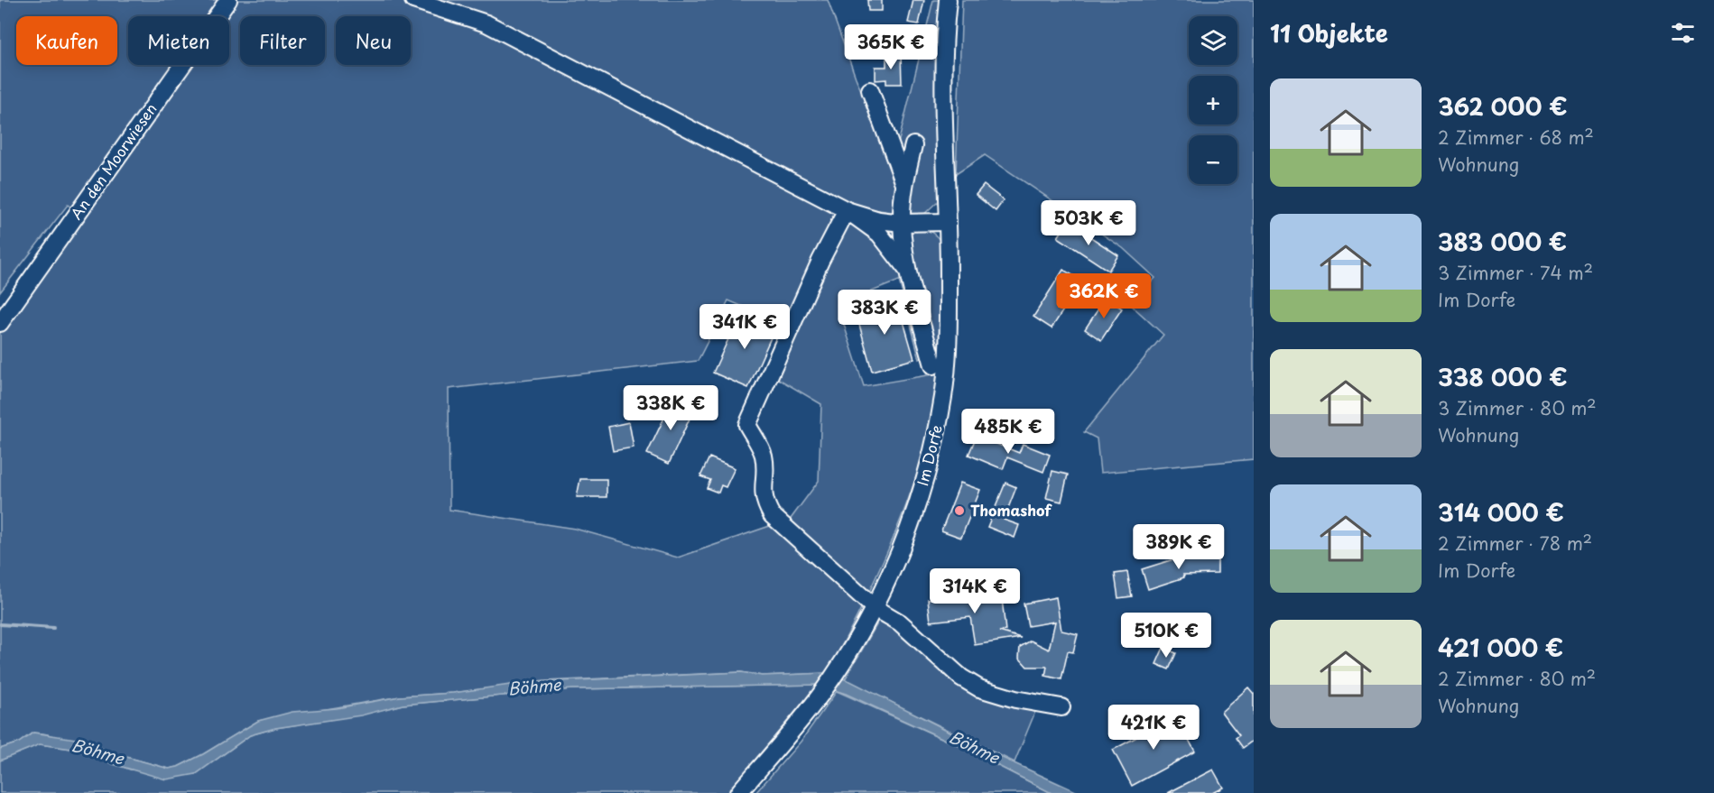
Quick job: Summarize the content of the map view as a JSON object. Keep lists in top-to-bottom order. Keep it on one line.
{"streets":{"street":["An den Moorwiesen","Im Dorfe"]},"water":["Böhme"],"places":["Thomashof"],"page":{"heading":"11 Objekte","map_buttons":["+","−"],"chip":["Kaufen","Mieten","Filter","Neu"],"price":["365K €","503K €","362K €","383K €","341K €","338K €","485K €","389K €","314K €","510K €","421K €"],"list":[{"name":"362 000 €","note":"2 Zimmer · 68 m² · Wohnung"},{"name":"383 000 €","note":"3 Zimmer · 74 m² · Im Dorfe"},{"name":"338 000 €","note":"3 Zimmer · 80 m² · Wohnung"},{"name":"314 000 €","note":"2 Zimmer · 78 m² · Im Dorfe"},{"name":"421 000 €","note":"2 Zimmer · 80 m² · Wohnung"}]}}
